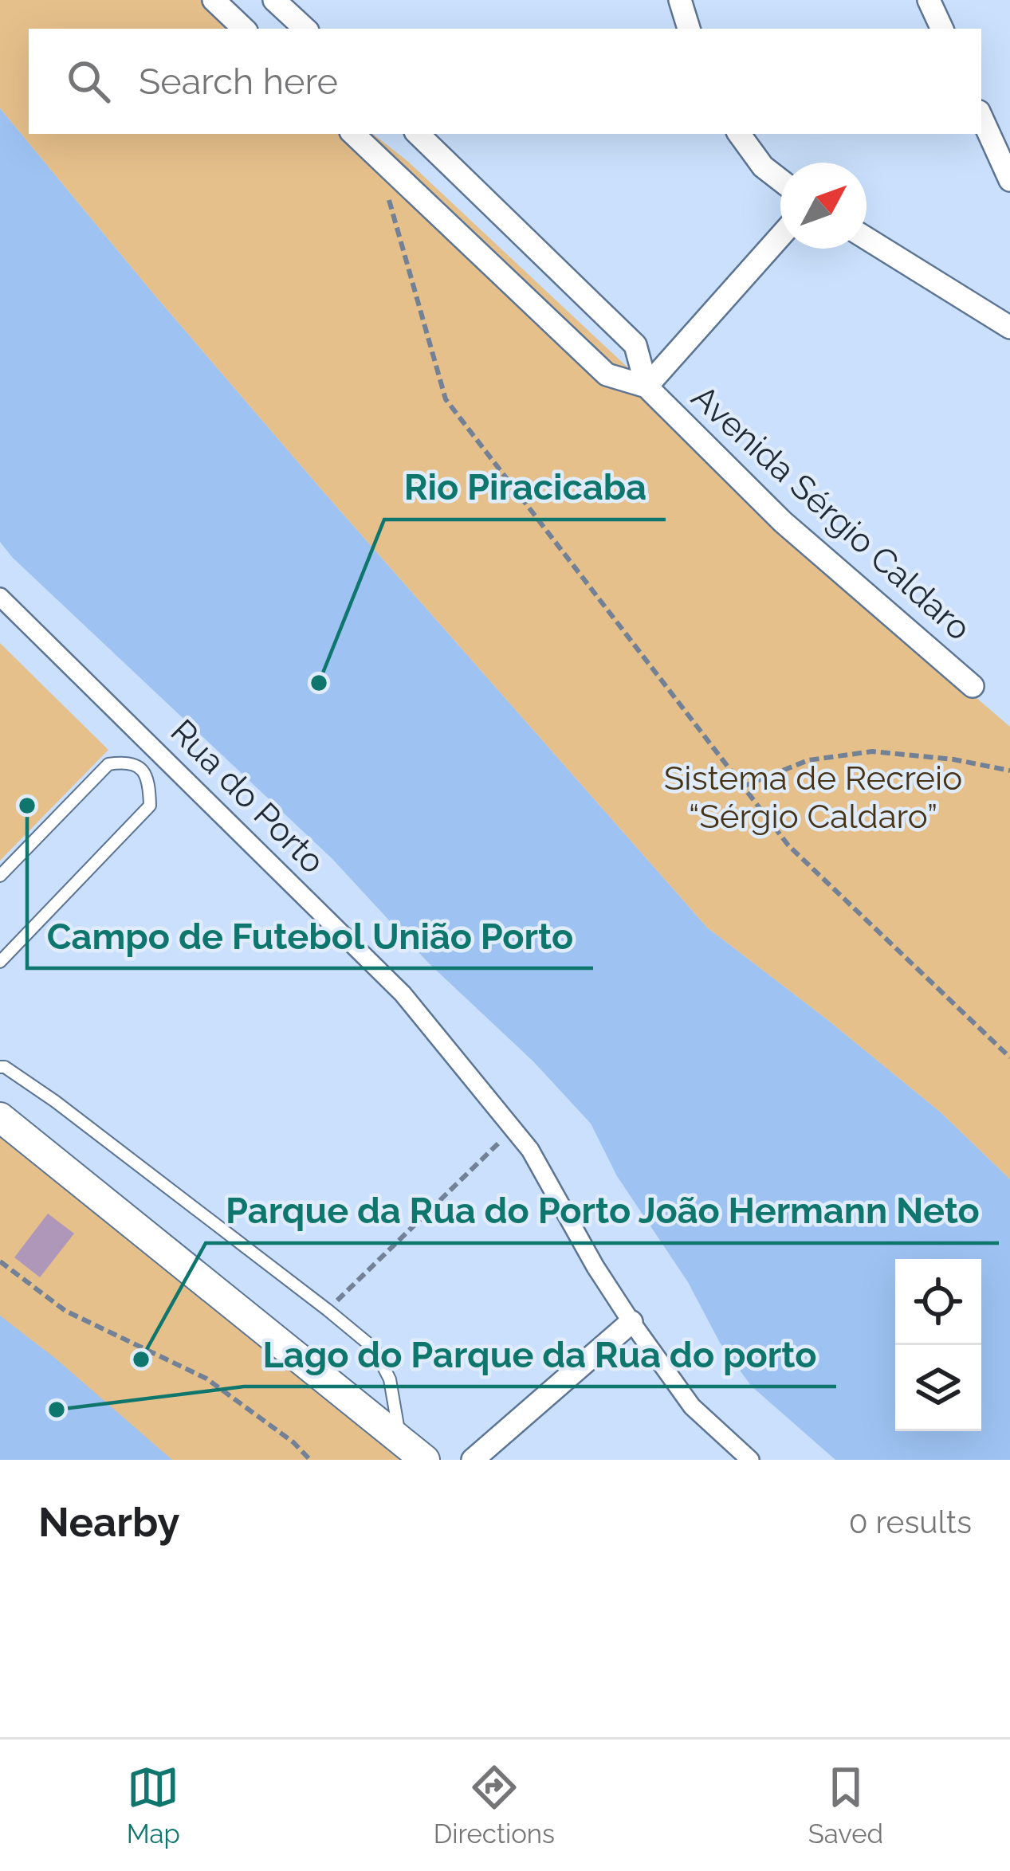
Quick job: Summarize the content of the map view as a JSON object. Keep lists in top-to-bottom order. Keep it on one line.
{"streets":{"street":["Avenida Sérgio Caldaro","Rua do Porto"]},"parks":["Sistema de Recreio “Sérgio Caldaro”"],"places":["Rio Piracicaba","Campo de Futebol União Porto","Parque da Rua do Porto João Hermann Neto","Lago do Parque da Rua do porto"],"north":"top right","page":{"search":"Search here","heading":["Nearby","0 results"],"nav":["Map","Directions","Saved"]}}
